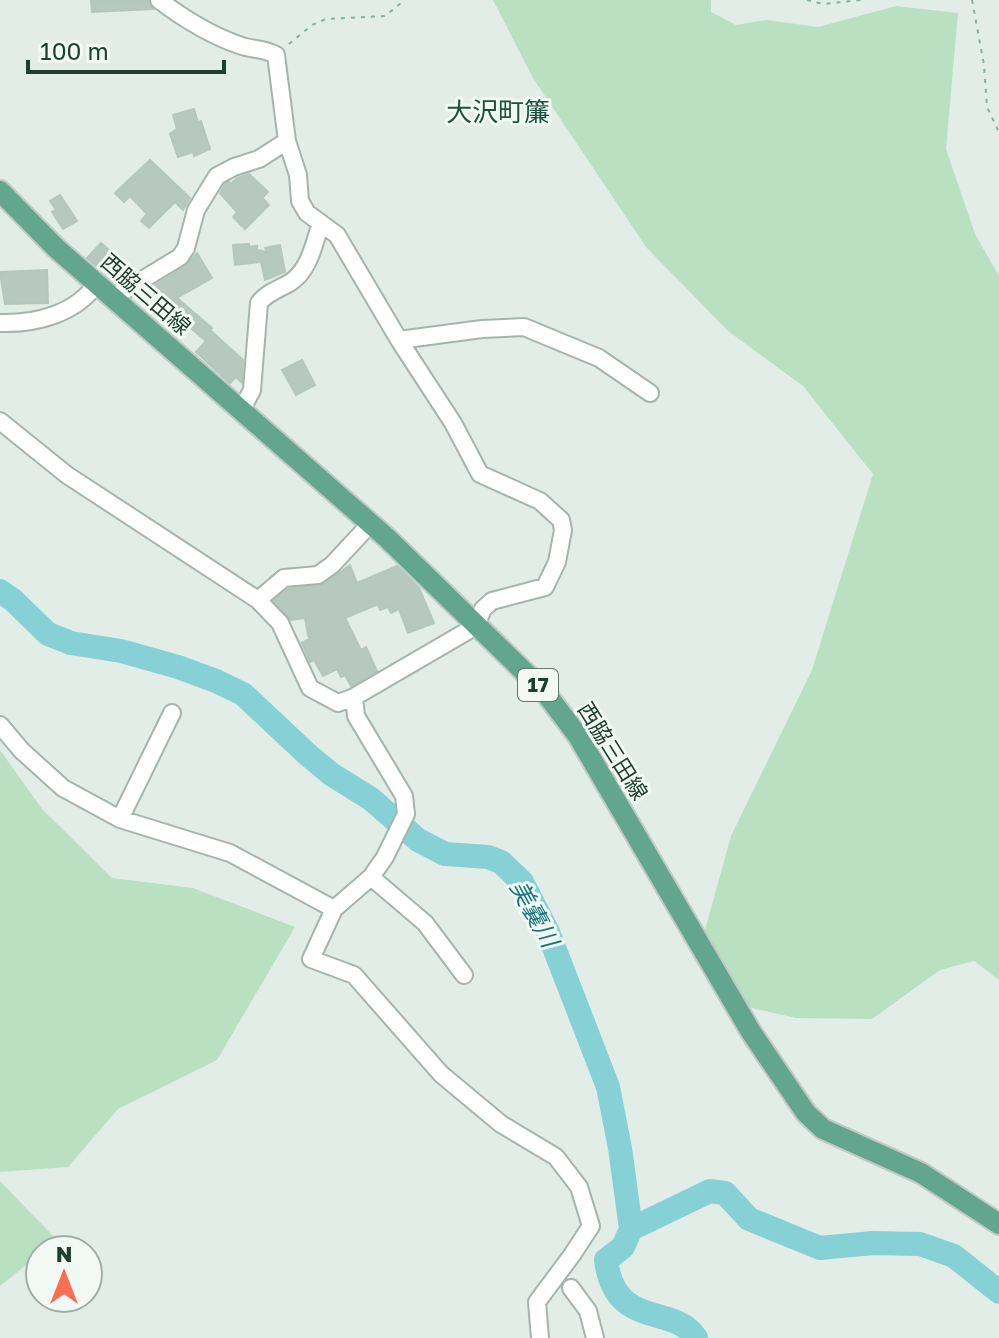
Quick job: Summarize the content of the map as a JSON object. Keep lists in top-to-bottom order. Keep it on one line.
{"streets":{"main road":["西脇三田線","17"]},"districts":["大沢町簾"],"water":["美嚢川"],"scale_bar":"100 m","north":"top"}
